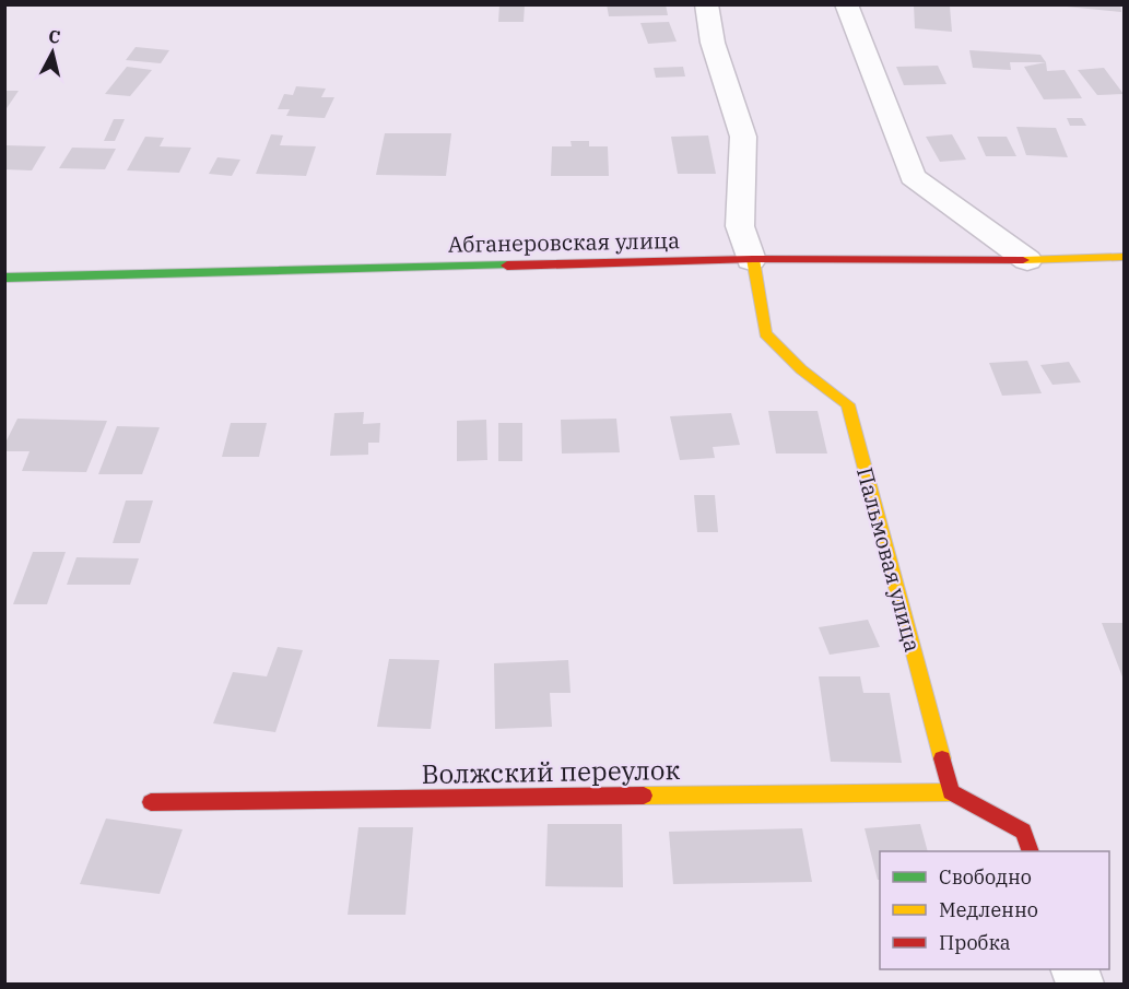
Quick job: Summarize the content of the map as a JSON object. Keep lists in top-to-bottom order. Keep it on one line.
{"streets":{"street":["Абганеровская улица","Пальмовая улица","Волжский переулок"]},"crossings":[["Абганеровская улица","Пальмовая улица"],["Пальмовая улица","Волжский переулок"]],"legend":["Свободно","Медленно","Пробка"],"north":"top"}
